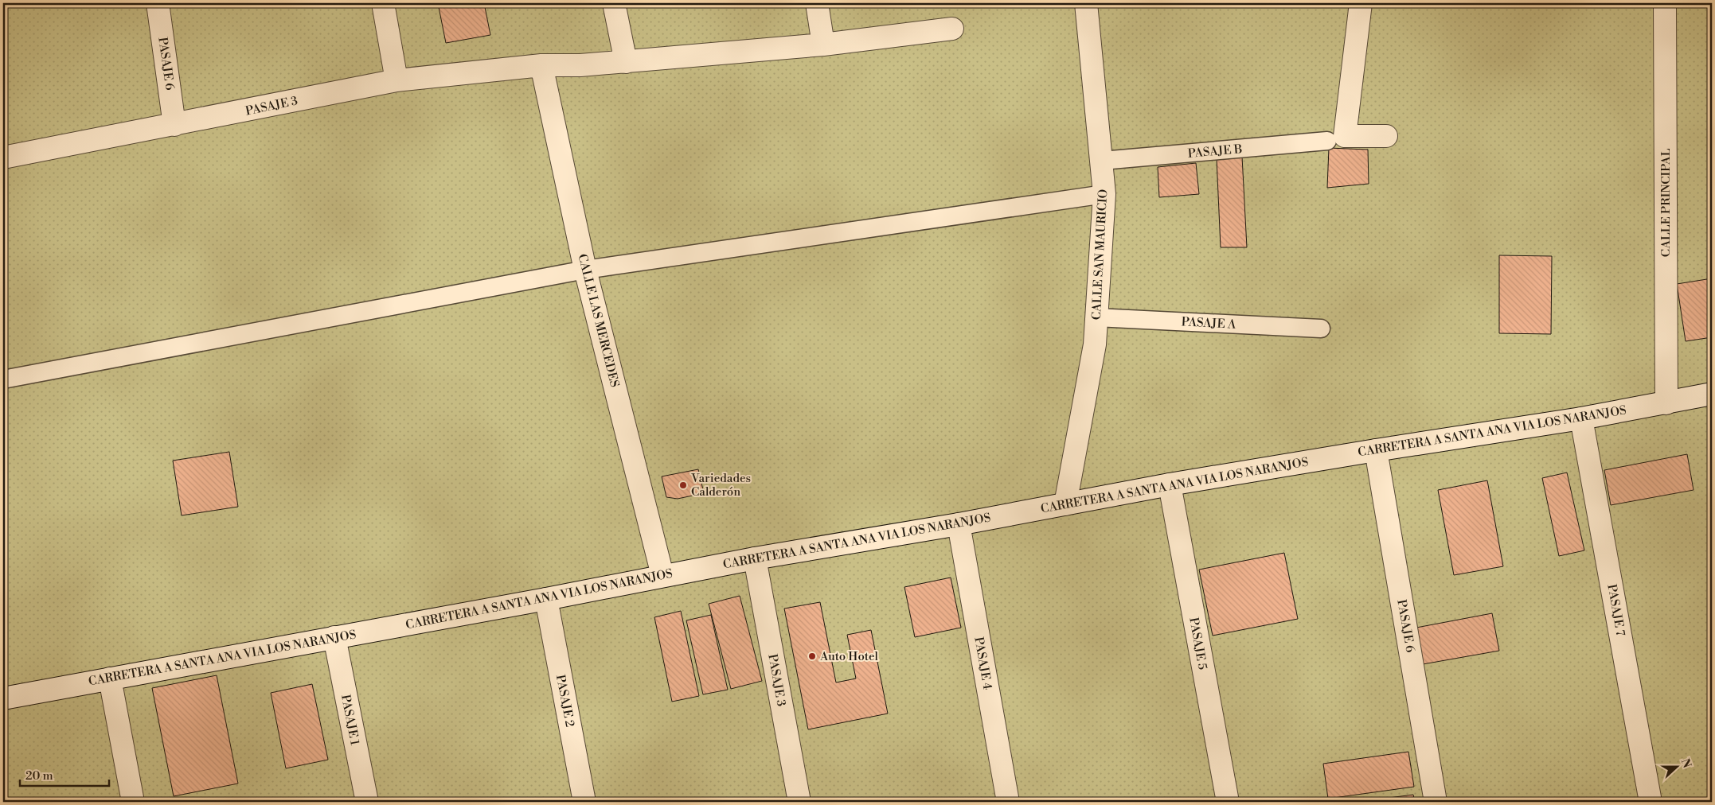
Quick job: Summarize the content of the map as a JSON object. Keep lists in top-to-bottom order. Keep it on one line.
{"streets":{"street":["PASAJE 6","PASAJE 3","CALLE PRINCIPAL","CALLE SAN MAURICIO","CALLE LAS MERCEDES","CARRETERA A SANTA ANA VIA LOS NARANJOS","PASAJE 7","PASAJE 5","PASAJE 4","PASAJE 2","PASAJE 1"],"lane":["PASAJE B","PASAJE A"]},"crossings":[["PASAJE 6","PASAJE 3"],["PASAJE 6","CARRETERA A SANTA ANA VIA LOS NARANJOS"],["PASAJE 3","CALLE LAS MERCEDES"],["PASAJE 3","CARRETERA A SANTA ANA VIA LOS NARANJOS"],["PASAJE B","CALLE SAN MAURICIO"],["CALLE PRINCIPAL","CARRETERA A SANTA ANA VIA LOS NARANJOS"],["CALLE SAN MAURICIO","PASAJE A"],["CALLE SAN MAURICIO","CARRETERA A SANTA ANA VIA LOS NARANJOS"],["CALLE LAS MERCEDES","CARRETERA A SANTA ANA VIA LOS NARANJOS"],["CARRETERA A SANTA ANA VIA LOS NARANJOS","PASAJE 7"],["CARRETERA A SANTA ANA VIA LOS NARANJOS","PASAJE 5"],["CARRETERA A SANTA ANA VIA LOS NARANJOS","PASAJE 4"],["CARRETERA A SANTA ANA VIA LOS NARANJOS","PASAJE 2"],["CARRETERA A SANTA ANA VIA LOS NARANJOS","PASAJE 1"]],"places":["Variedades Calderón","Auto Hotel"],"scale_bar":"20 m","north":"right"}
